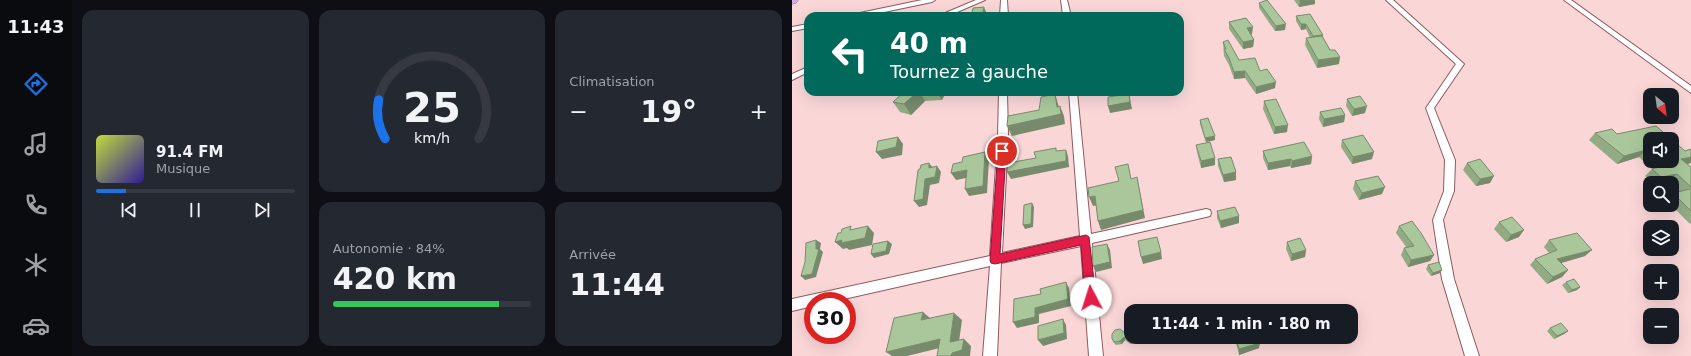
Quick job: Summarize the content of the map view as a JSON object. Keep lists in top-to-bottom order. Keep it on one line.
{"north":"bottom right","page":{"tabs":"11:43","tile":["Climatisation",["Autonomie · 84%","420 km"],["Arrivée","11:44"]],"turn":["40 m","Tournez à gauche"],"map_buttons":["+","−"],"heat":["−","19°","+"],"song":["91.4 FM","Musique"],"limit":"30","trip":"11:44 · 1 min · 180 m","gauge":["25","km/h"]}}
